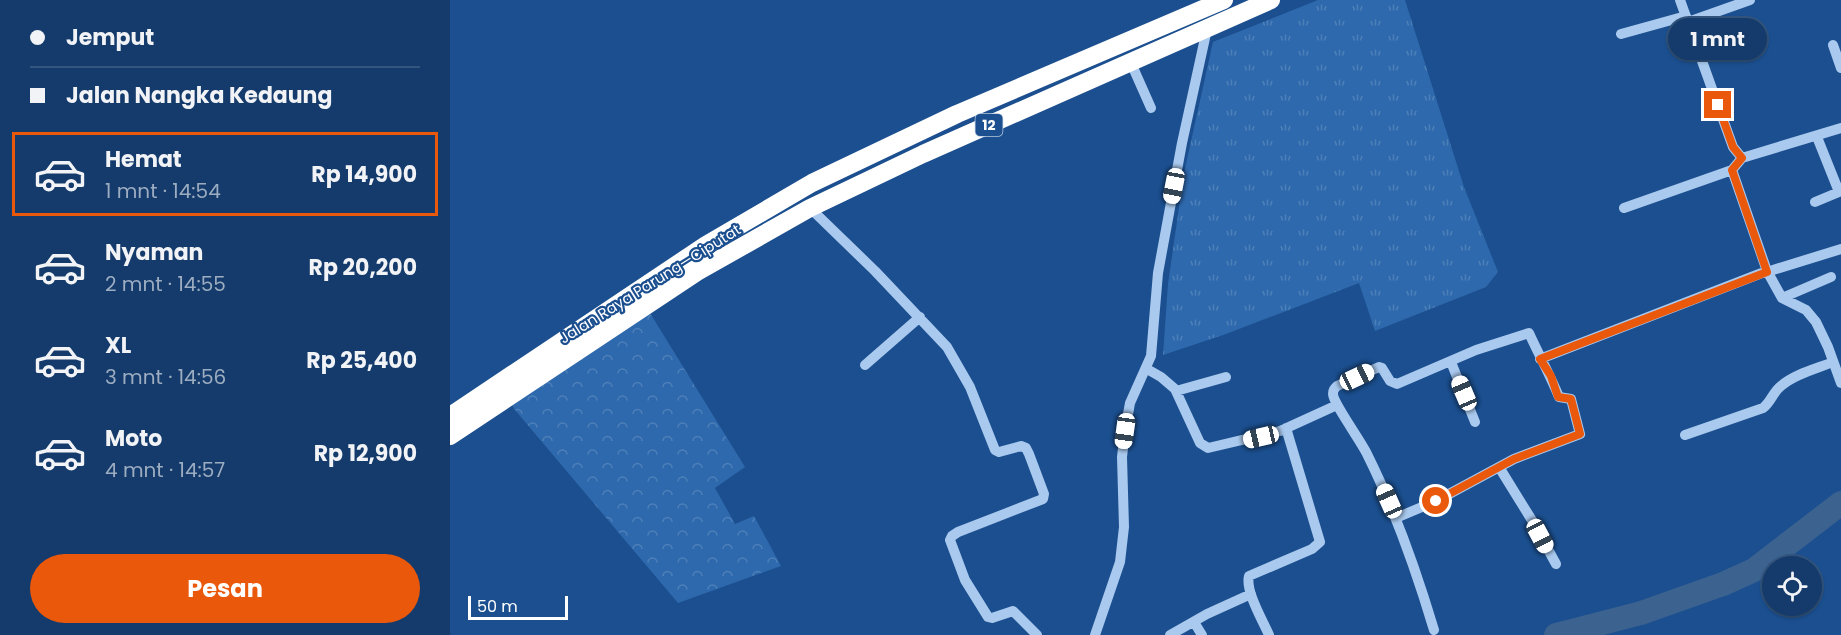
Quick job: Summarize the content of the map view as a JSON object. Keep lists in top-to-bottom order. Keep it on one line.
{"streets":{"highway":["12","Jalan Raya Parung—Ciputat"]},"scale_bar":"50 m","page":{"banner":["Jemput","Jalan Nangka Kedaung"],"bubble":"1 mnt","list":[{"name":"Hemat","note":"1 mnt · 14:54","value":"Rp 14,900"},{"name":"Nyaman","note":"2 mnt · 14:55","value":"Rp 20,200"},{"name":"XL","note":"3 mnt · 14:56","value":"Rp 25,400"},{"name":"Moto","note":"4 mnt · 14:57","value":"Rp 12,900"}],"buttons":"Pesan","scale":"50 m"}}
